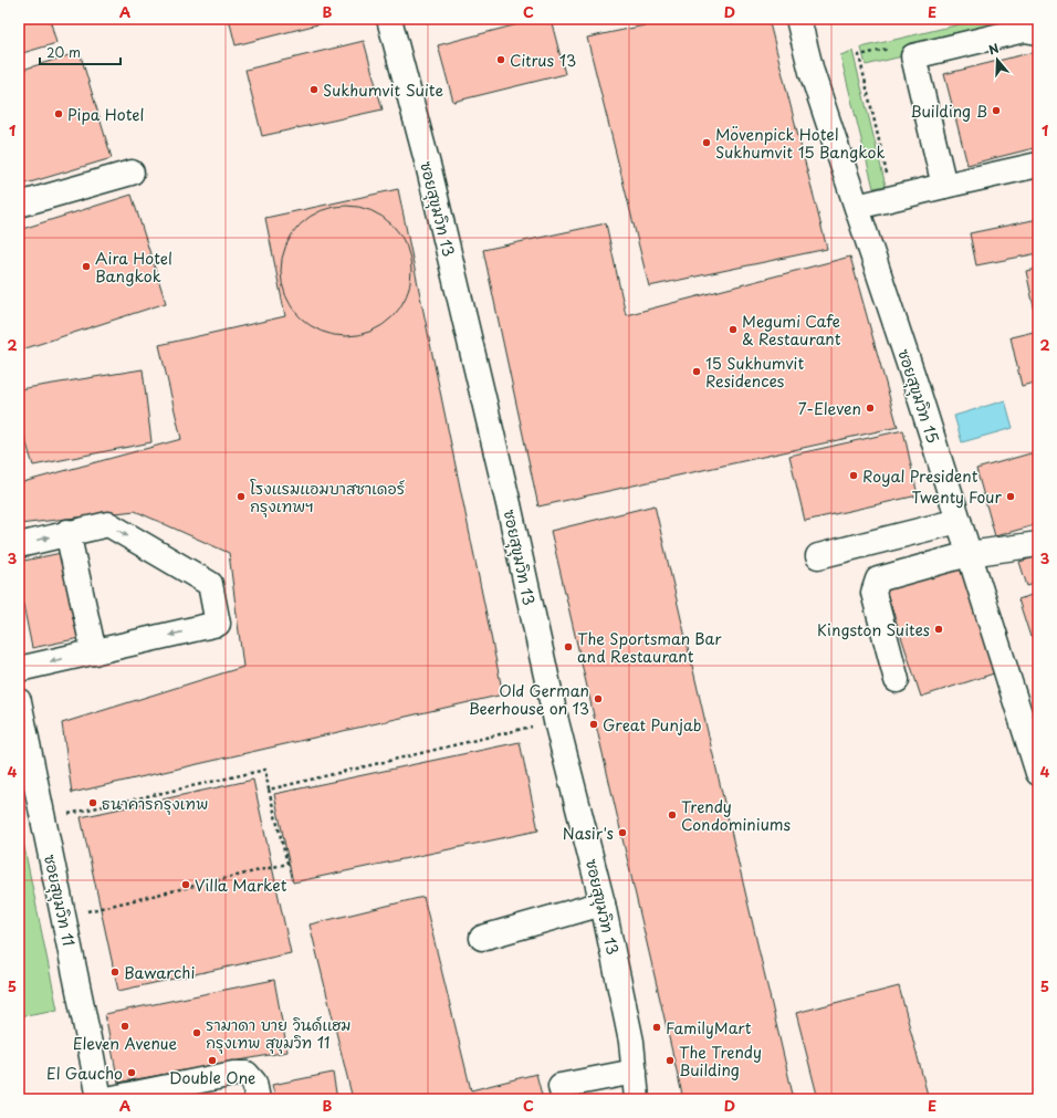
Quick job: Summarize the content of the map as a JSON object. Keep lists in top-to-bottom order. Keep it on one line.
{"streets":{"street":["ซอยสุขุมวิท 13","ซอยสุขุมวิท 15","ซอยสุขุมวิท 11"]},"places":["Citrus 13","Sukhumvit Suite","Building B","Pipa Hotel","Mövenpick Hotel Sukhumvit 15 Bangkok","Aira Hotel Bangkok","Megumi Cafe & Restaurant","15 Sukhumvit Residences","7-Eleven","Royal President","โรงแรมแอมบาสซาเดอร์ กรุงเทพฯ","Twenty Four","Kingston Suites","The Sportsman Bar and Restaurant","Old German Beerhouse on 13","Great Punjab","ธนาคารกรุงเทพ","Trendy Condominiums","Nasir's","Villa Market","Bawarchi","Eleven Avenue","FamilyMart","รามาดา บาย วินด์แฮม กรุงเทพ สุขุมวิท 11","Double One","The Trendy Building","El Gaucho"],"scale_bar":"20 m","north":"top","grid":{"columns":["A","B","C","D","E"],"rows":["1","2","3","4","5"]}}
